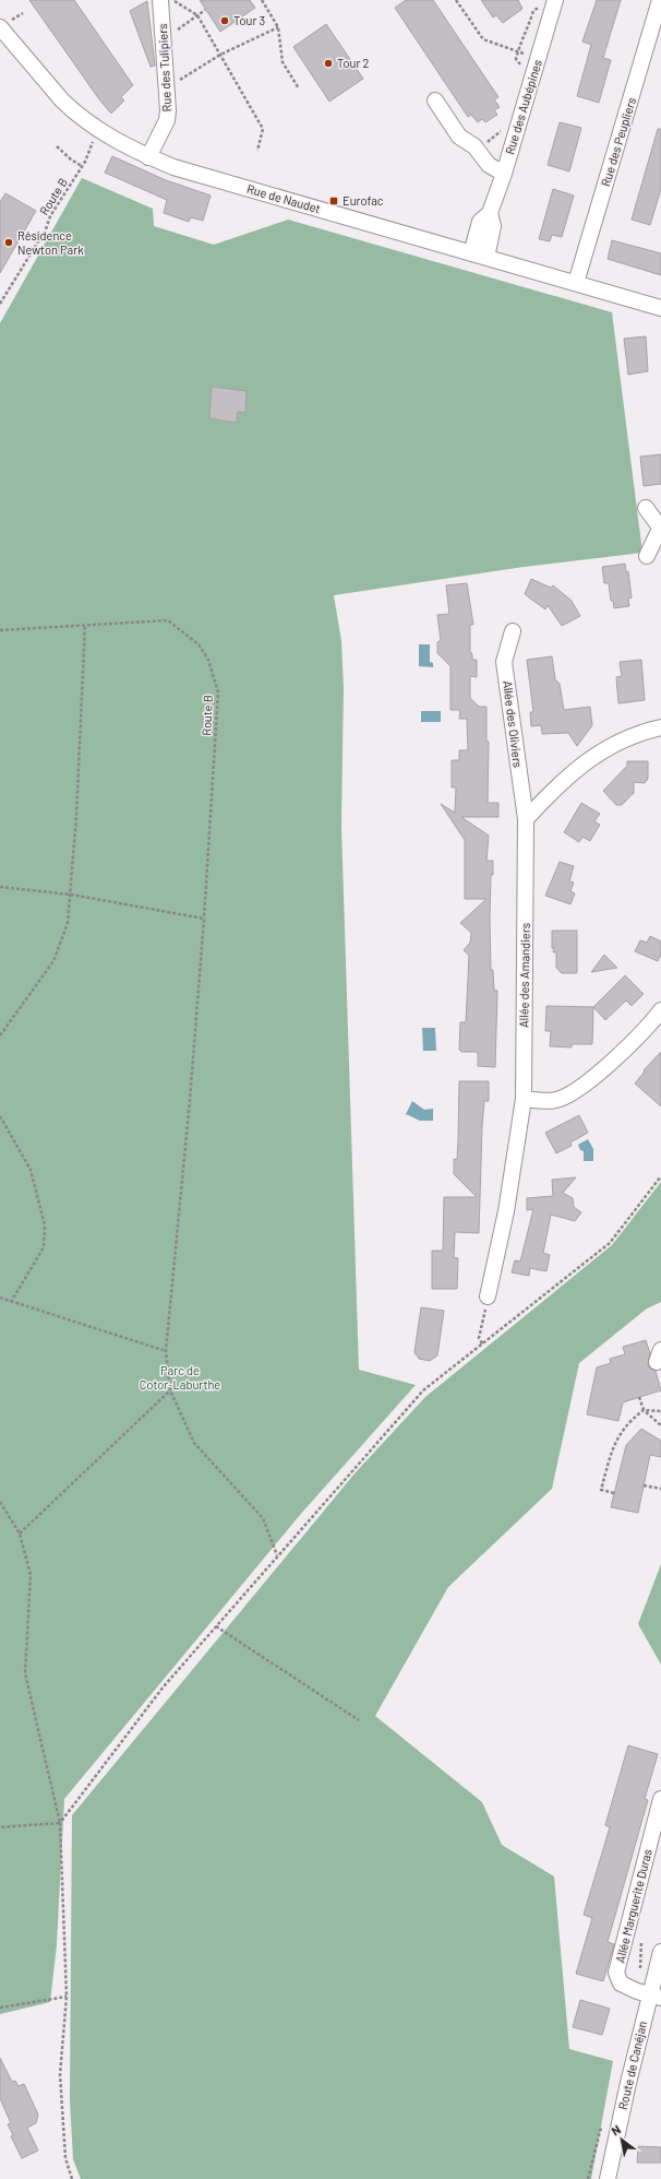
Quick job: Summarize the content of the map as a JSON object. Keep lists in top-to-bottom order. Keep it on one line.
{"streets":{"street":["Rue des Tulipiers","Rue des Aubépines","Rue des Peupliers","Rue de Naudet","Allée des Oliviers","Allée des Amandiers","Allée Marguerite Duras","Route de Canéjan"],"path":["Route B"]},"crossings":[["Rue des Tulipiers","Rue de Naudet"],["Rue des Aubépines","Rue de Naudet"],["Rue des Peupliers","Rue de Naudet"],["Allée des Oliviers","Allée des Amandiers"],["Allée Marguerite Duras","Route de Canéjan"]],"parks":["Parc de Cotor-Laburthe"],"places":{"other":["Tour 3","Tour 2","Résidence Newton Park"],"transit":["Eurofac"]},"north":"top left"}
